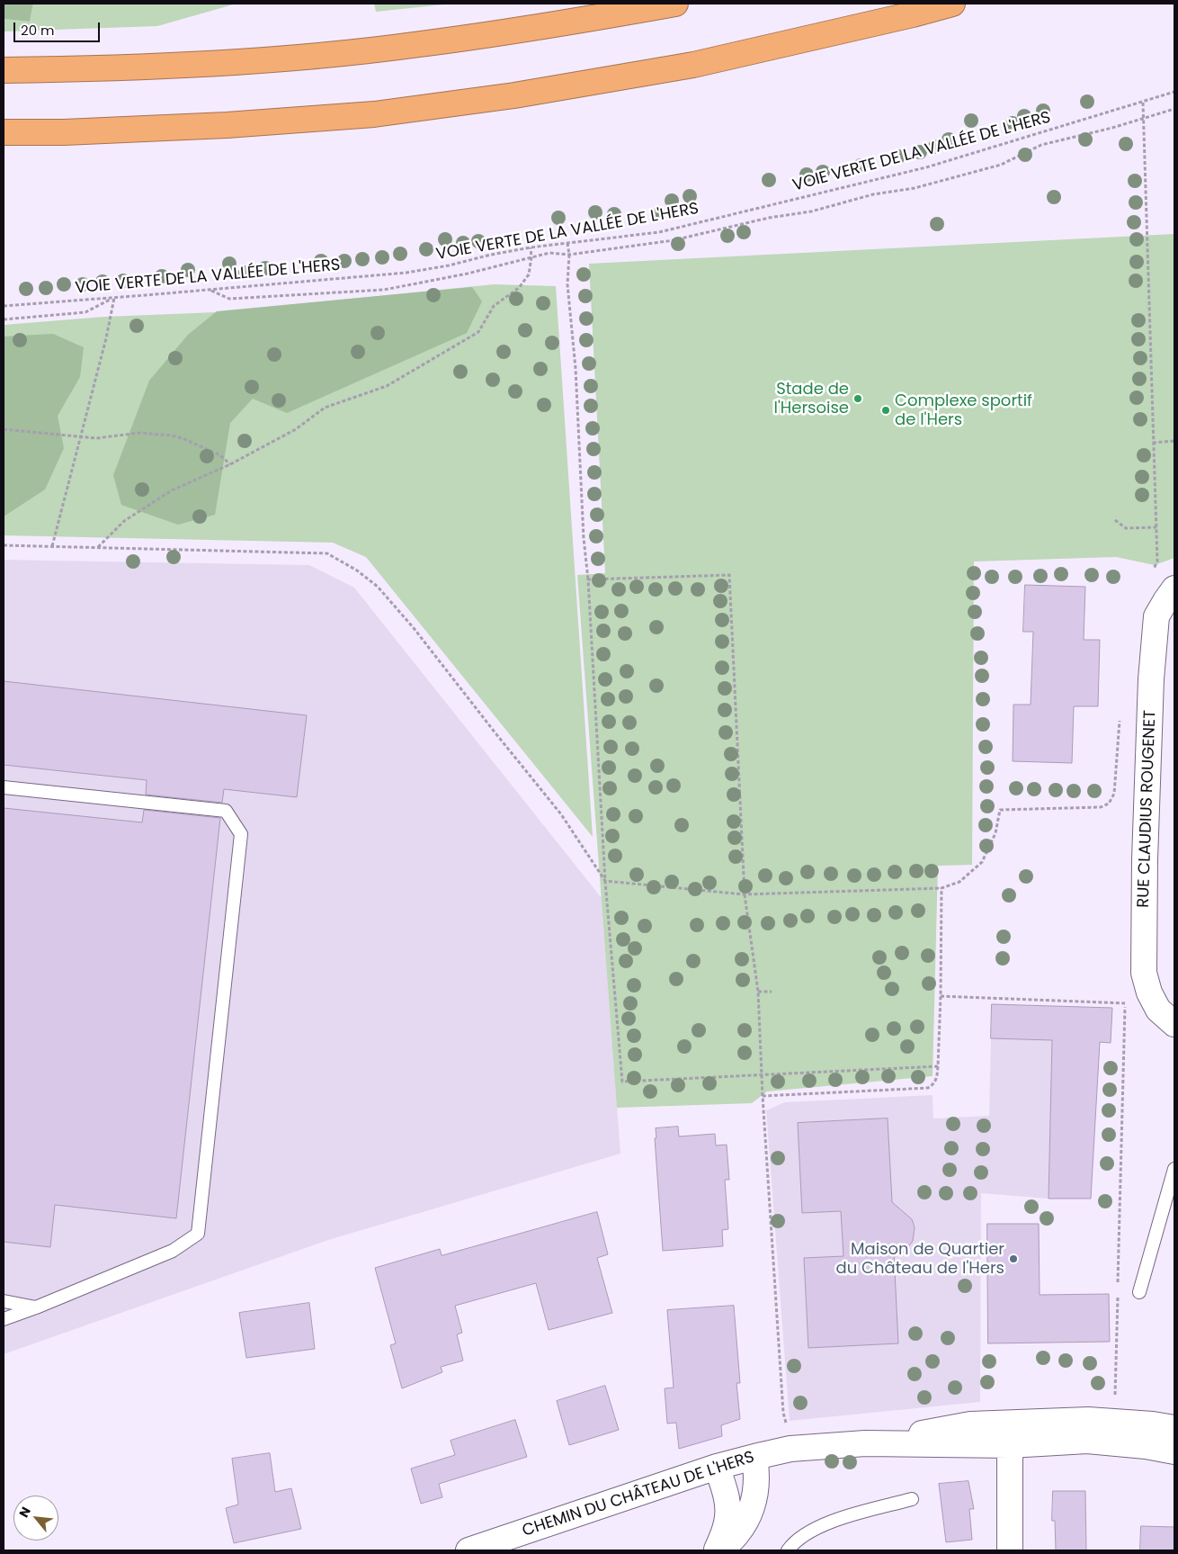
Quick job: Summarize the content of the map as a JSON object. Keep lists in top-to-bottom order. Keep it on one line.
{"streets":{"street":["RUE CLAUDIUS ROUGENET","CHEMIN DU CHÂTEAU DE L'HERS"],"path":["VOIE VERTE DE LA VALLÉE DE L'HERS"]},"places":["Stade de l'Hersoise","Complexe sportif de l'Hers","Maison de Quartier du Château de l'Hers"],"scale_bar":"20 m","north":"top left"}
